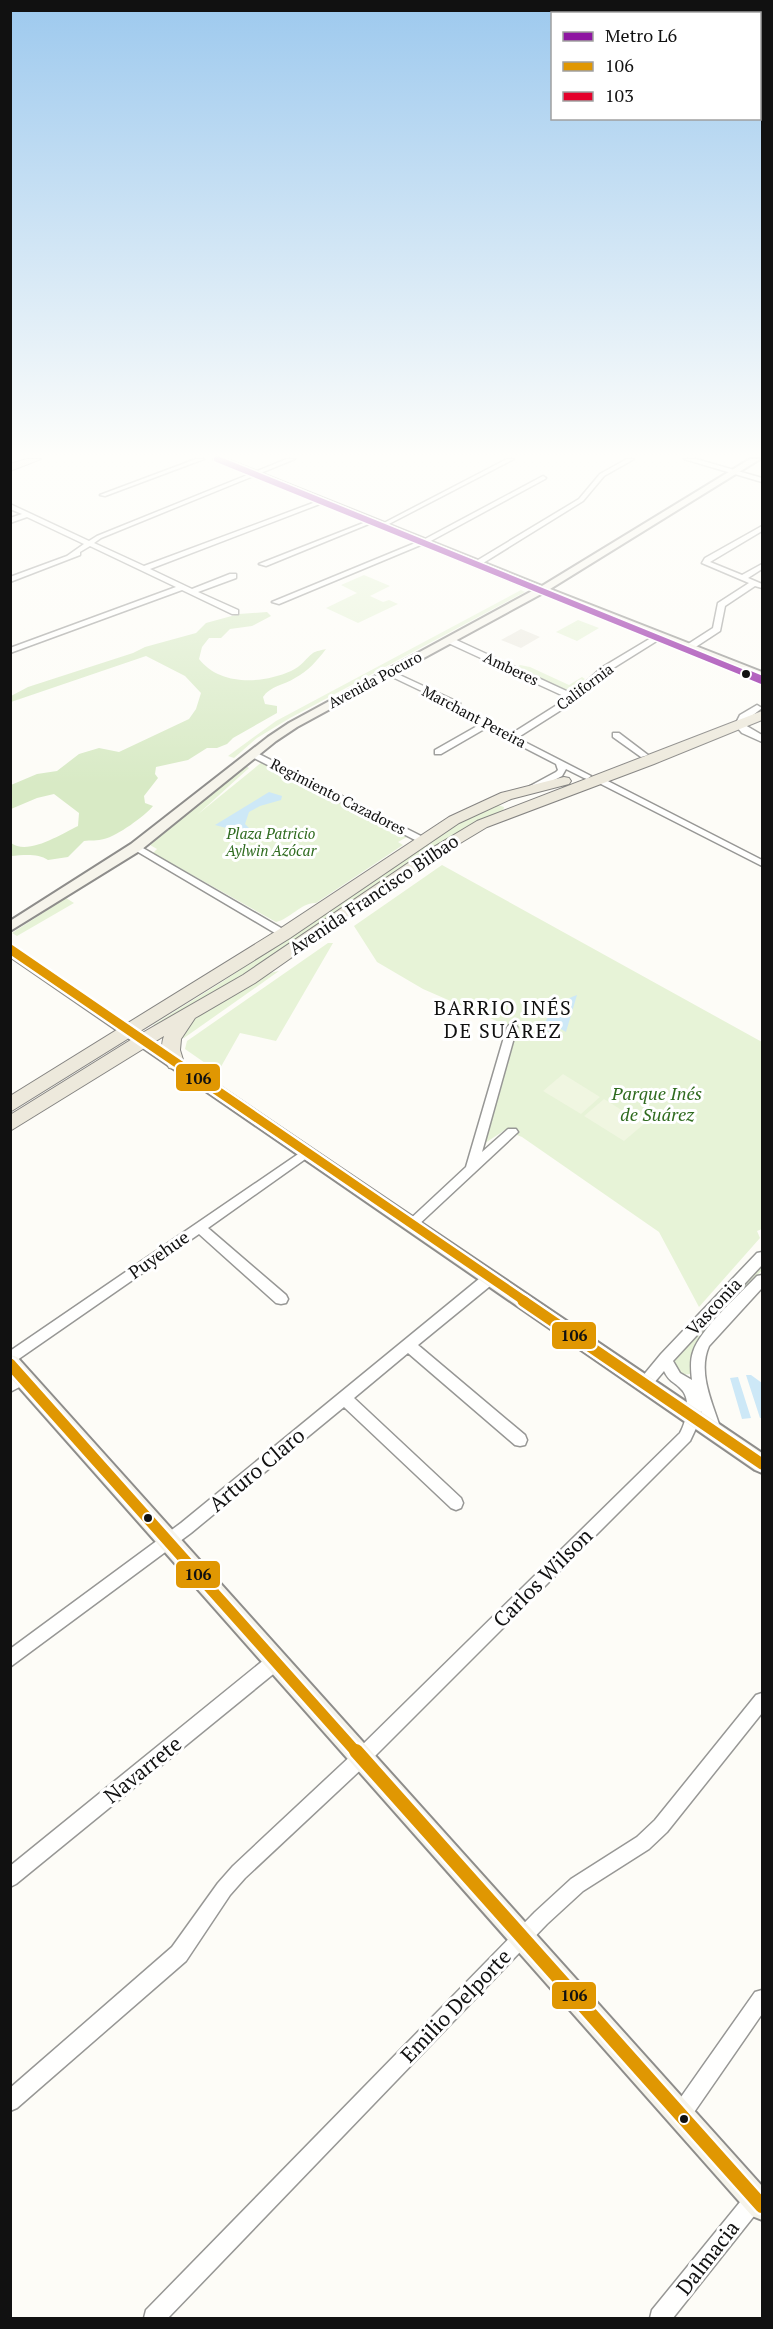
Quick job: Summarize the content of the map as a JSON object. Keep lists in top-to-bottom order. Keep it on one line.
{"streets":{"main road":["Avenida Pocuro","Avenida Francisco Bilbao"],"street":["Amberes","California","Marchant Pereira","Regimiento Cazadores","Puyehue","Vasconia","Arturo Claro","Carlos Wilson","Navarrete","Emilio Delporte","Dalmacia"]},"crossings":[["Amberes","Avenida Pocuro"],["Amberes","California"],["Avenida Pocuro","Marchant Pereira"],["Avenida Pocuro","Regimiento Cazadores"],["California","Marchant Pereira"],["Marchant Pereira","Avenida Francisco Bilbao"],["Regimiento Cazadores","Avenida Francisco Bilbao"]],"districts":["BARRIO INÉS DE SUÁREZ"],"parks":["Plaza Patricio Aylwin Azócar","Parque Inés de Suárez"],"lines":["metro line L6","transit line 103","transit line 106"],"legend":["Metro L6","106","103"]}
